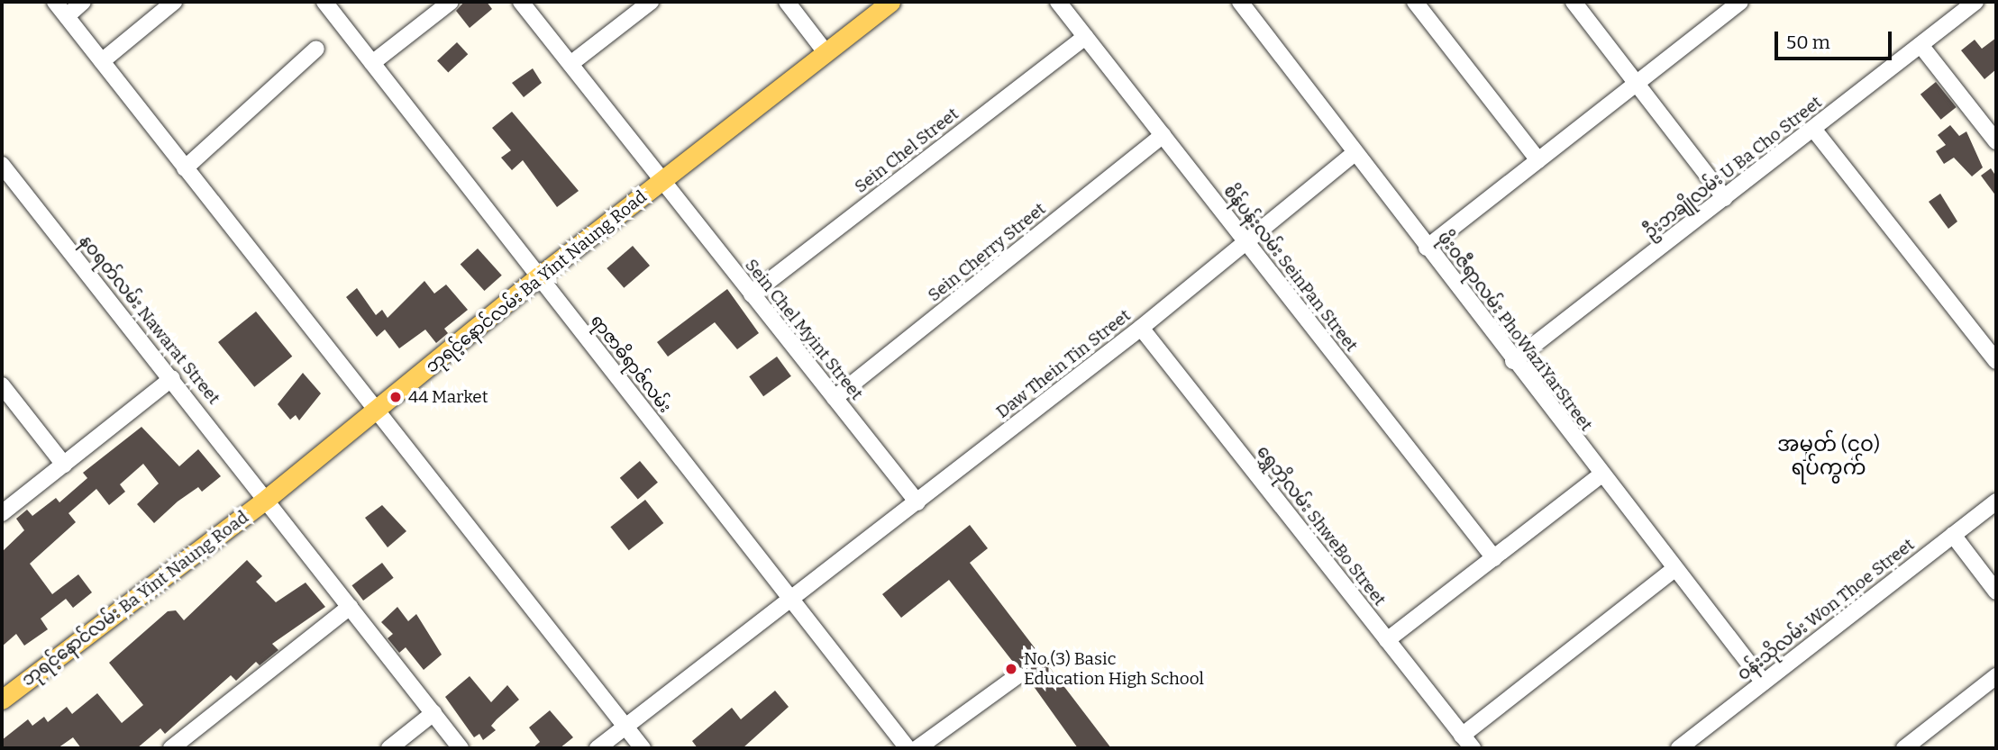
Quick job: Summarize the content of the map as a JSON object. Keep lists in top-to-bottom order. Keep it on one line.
{"streets":{"main road":["ဘုရင့်နောင်လမ်း Ba Yint Naung Road"],"street":["Sein Chel Street","ဦးဘချိုလမ်း U Ba Cho Street","Sein Cherry Street","စိန်ပန်းလမ်း SeinPan Street","နဝရတ်လမ်း Nawarat Street","Sein Chel Myint Street","ဖိုးဝဇီရာလမ်း PhoWaziYarStreet","ရာဇာဓိရာဇ်လမ်း","Daw Thein Tin Street","ရွှေဘိုလမ်း ShweBo Street","ဝန်းသိုလမ်း Won Thoe Street"]},"crossings":[["Sein Chel Street","စိန်ပန်းလမ်း SeinPan Street"],["Sein Chel Street","Sein Chel Myint Street"],["ဦးဘချိုလမ်း U Ba Cho Street","ဖိုးဝဇီရာလမ်း PhoWaziYarStreet"],["Sein Cherry Street","စိန်ပန်းလမ်း SeinPan Street"],["Sein Cherry Street","Sein Chel Myint Street"],["စိန်ပန်းလမ်း SeinPan Street","Daw Thein Tin Street"],["ဘုရင့်နောင်လမ်း Ba Yint Naung Road","နဝရတ်လမ်း Nawarat Street"],["ဘုရင့်နောင်လမ်း Ba Yint Naung Road","Sein Chel Myint Street"],["ဘုရင့်နောင်လမ်း Ba Yint Naung Road","ရာဇာဓိရာဇ်လမ်း"],["Sein Chel Myint Street","Daw Thein Tin Street"],["ဖိုးဝဇီရာလမ်း PhoWaziYarStreet","Daw Thein Tin Street"],["ဖိုးဝဇီရာလမ်း PhoWaziYarStreet","ဝန်းသိုလမ်း Won Thoe Street"],["ရာဇာဓိရာဇ်လမ်း","Daw Thein Tin Street"],["Daw Thein Tin Street","ရွှေဘိုလမ်း ShweBo Street"]],"districts":["အမှတ် (၄၀) ရပ်ကွက်"],"places":["44 Market","No.(3) Basic Education High School"],"scale_bar":"50 m"}
